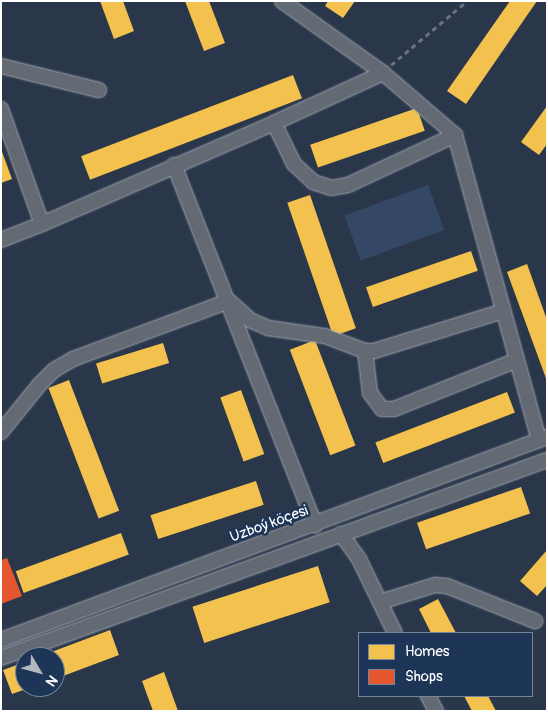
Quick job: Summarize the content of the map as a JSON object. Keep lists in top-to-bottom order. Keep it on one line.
{"streets":{"street":["Uzboý köçesi"]},"legend":["Homes","Shops"],"north":"bottom right"}
